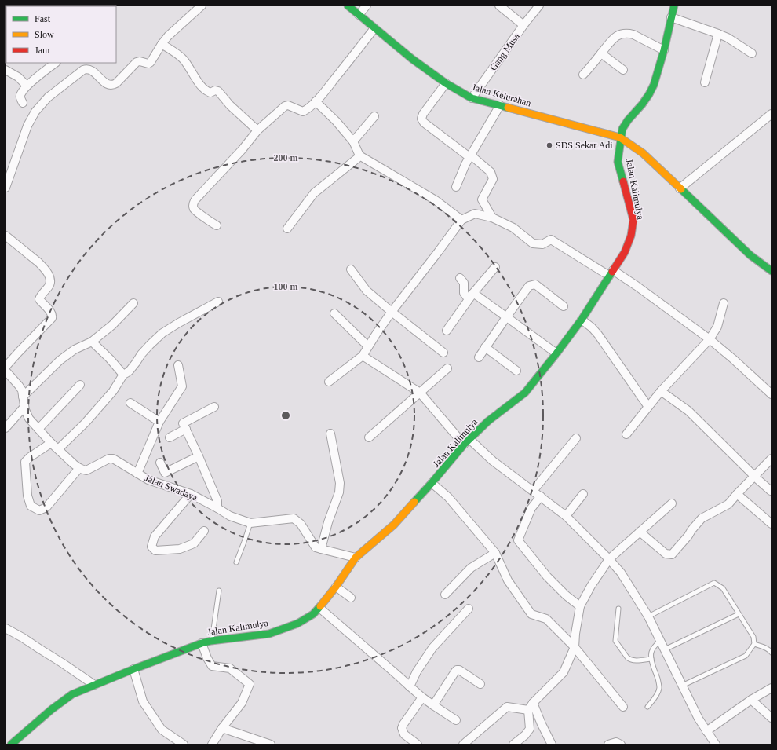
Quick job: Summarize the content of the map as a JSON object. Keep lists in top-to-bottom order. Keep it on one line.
{"streets":{"street":["Gang Musa","Jalan Kelurahan","Jalan Kalimulya","Jalan Swadaya"]},"crossings":[["Gang Musa","Jalan Kelurahan"],["Jalan Kelurahan","Jalan Kalimulya"]],"places":["SDS Sekar Adi"],"legend":["Fast","Slow","Jam"],"rings":["200 m","100 m"]}
